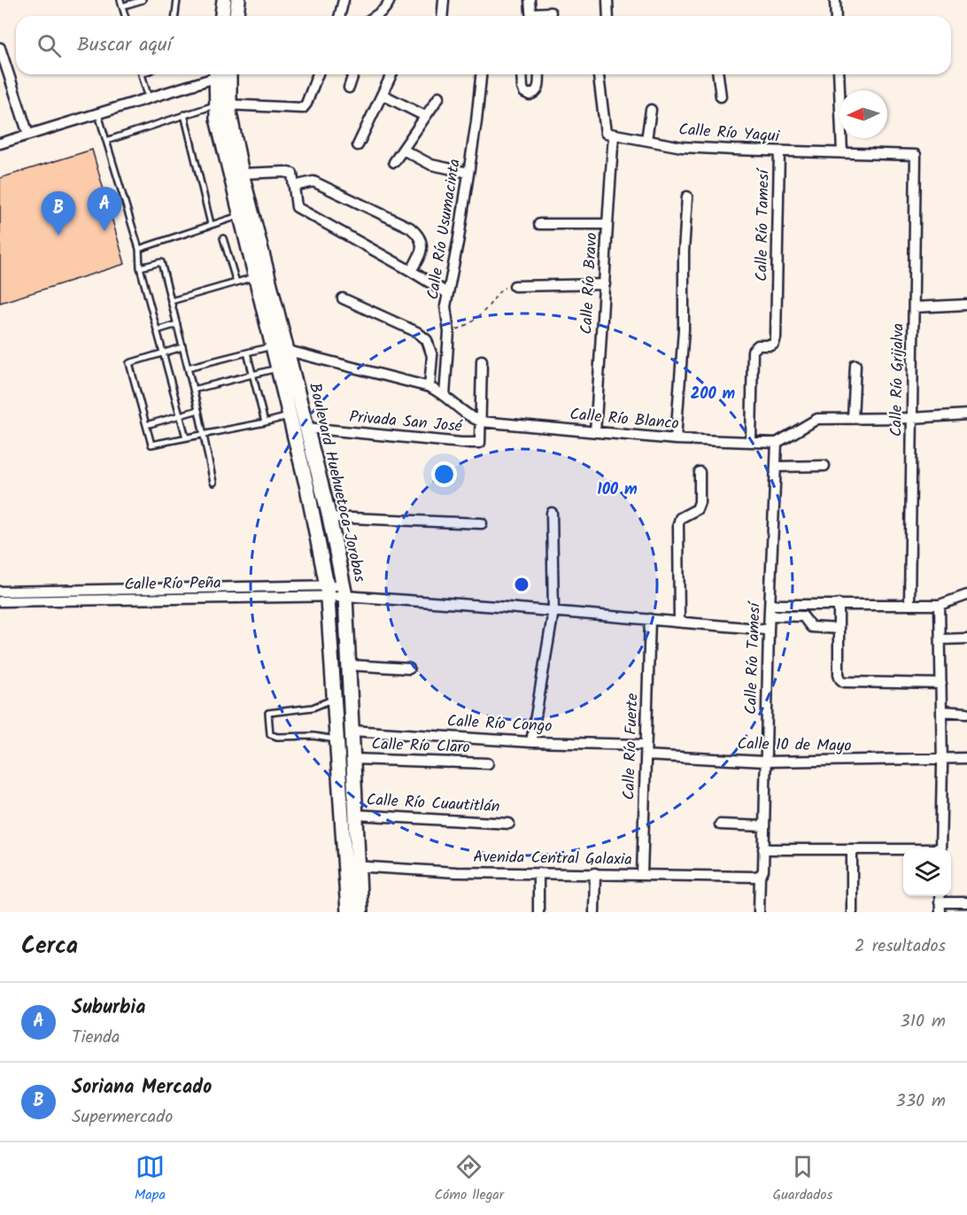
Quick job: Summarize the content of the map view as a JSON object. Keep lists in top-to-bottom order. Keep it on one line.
{"streets":{"main road":["Boulevard Huehuetoca-Jorobas"],"street":["Calle Río Yaqui","Calle Río Tamesí","Calle Río Usumacinta","Calle Río Bravo","Calle Río Grijalva","Calle Río Blanco","Privada San José","Calle Río Peña","Calle Río Congo","Calle 10 de Mayo","Calle Río Claro","Calle Río Fuerte","Calle Río Cuautitlán","Avenida Central Galaxia"]},"crossings":[["Calle Río Yaqui","Calle Río Tamesí"],["Calle Río Yaqui","Calle Río Bravo"],["Calle Río Yaqui","Calle Río Grijalva"],["Calle Río Tamesí","Calle Río Blanco"],["Calle Río Tamesí","Calle Río Peña"],["Calle Río Tamesí","Calle 10 de Mayo"],["Calle Río Tamesí","Avenida Central Galaxia"],["Calle Río Usumacinta","Calle Río Blanco"],["Calle Río Bravo","Calle Río Blanco"],["Calle Río Blanco","Privada San José"],["Calle Río Blanco","Boulevard Huehuetoca-Jorobas"],["Privada San José","Boulevard Huehuetoca-Jorobas"],["Boulevard Huehuetoca-Jorobas","Calle Río Peña"],["Boulevard Huehuetoca-Jorobas","Calle Río Congo"],["Boulevard Huehuetoca-Jorobas","Calle Río Claro"],["Boulevard Huehuetoca-Jorobas","Calle Río Cuautitlán"],["Boulevard Huehuetoca-Jorobas","Avenida Central Galaxia"],["Calle Río Peña","Calle Río Fuerte"],["Calle Río Congo","Calle 10 de Mayo"],["Calle Río Congo","Calle Río Fuerte"],["Calle 10 de Mayo","Calle Río Fuerte"],["Calle Río Fuerte","Avenida Central Galaxia"]],"north":"left","page":{"search":"Buscar aquí","pins":["A","B"],"heading":["Cerca","2 resultados"],"list":[{"mark":"A","name":"Suburbia","note":"Tienda","value":"310 m"},{"mark":"B","name":"Soriana Mercado","note":"Supermercado","value":"330 m"}],"nav":["Mapa","Cómo llegar","Guardados"]},"rings":["200 m","100 m"]}
